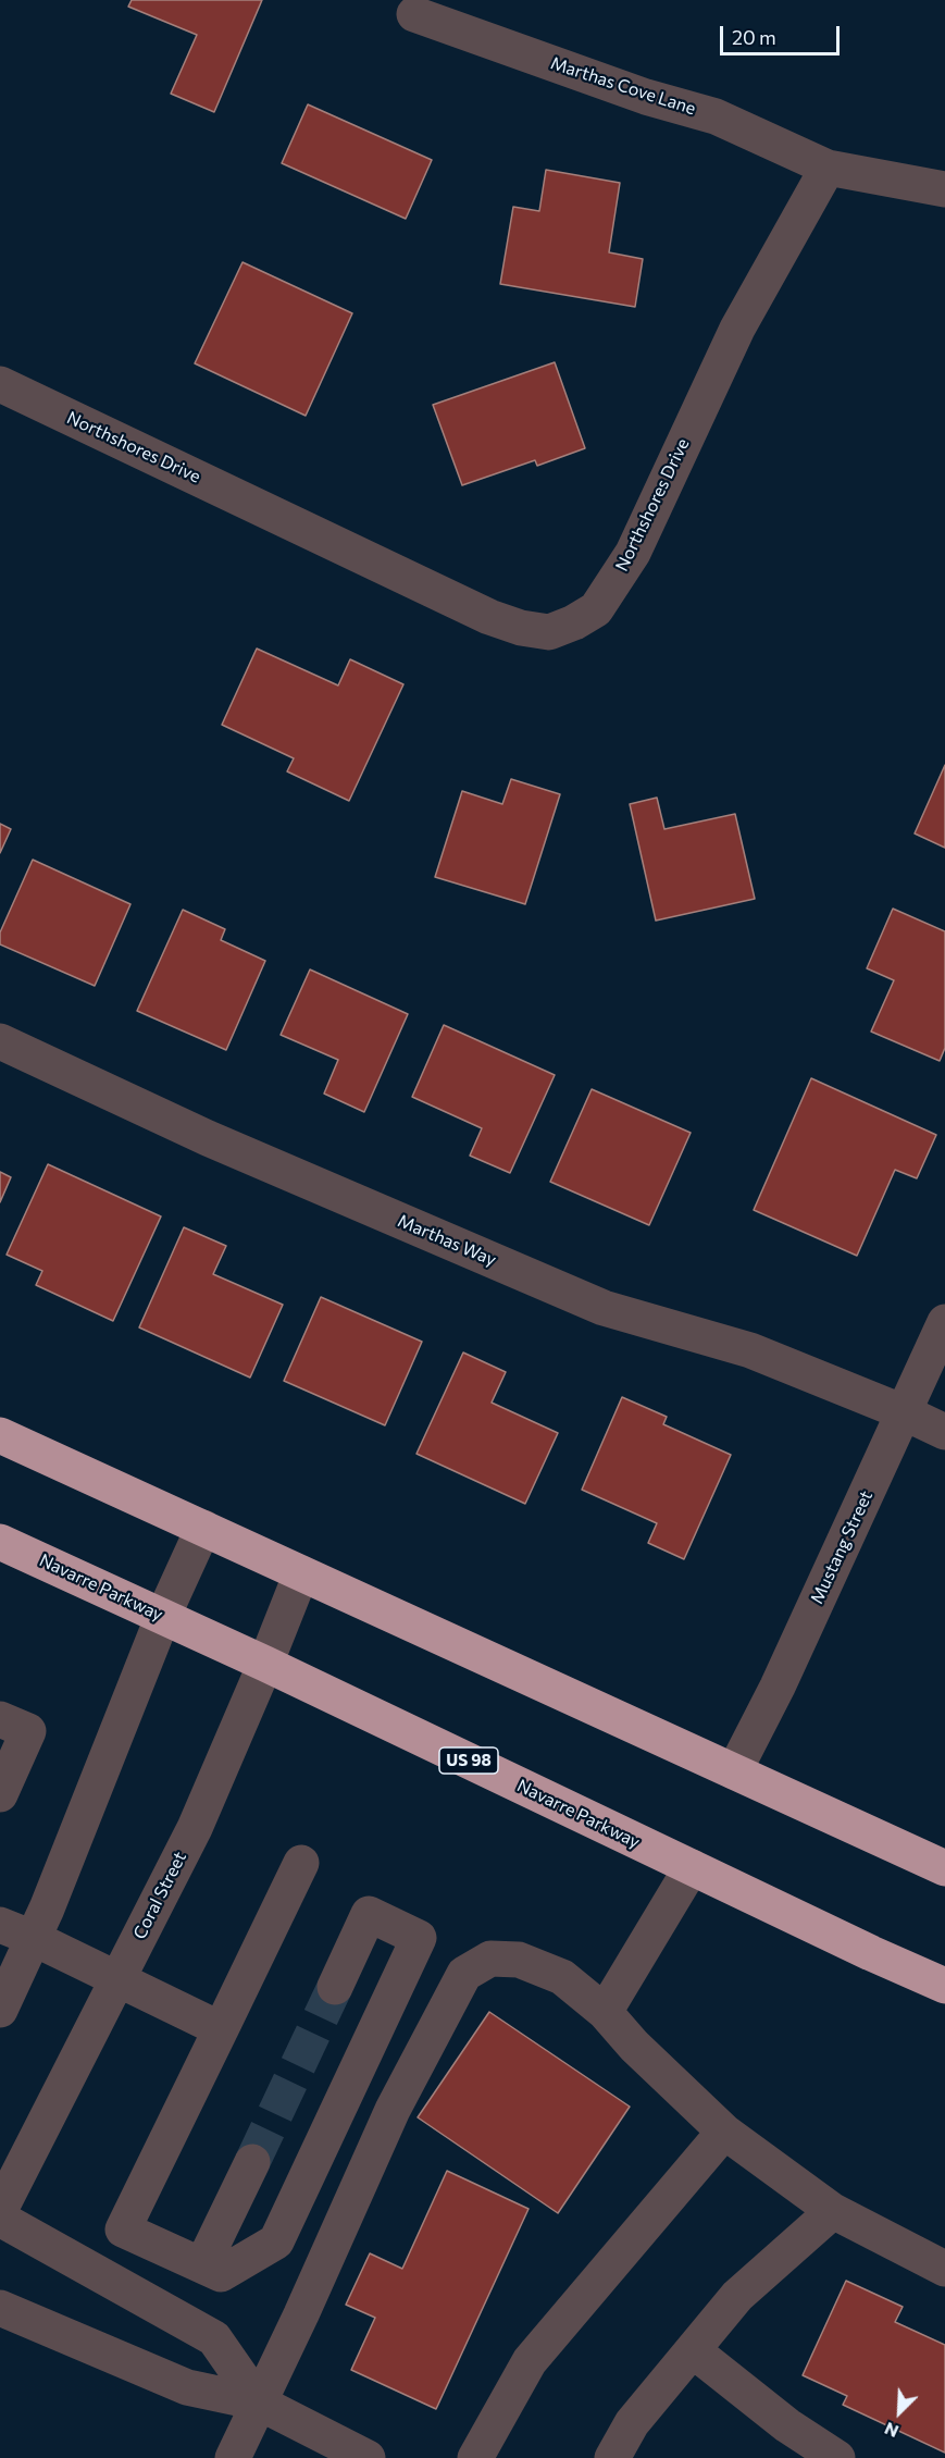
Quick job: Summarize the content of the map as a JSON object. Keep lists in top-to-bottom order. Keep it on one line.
{"streets":{"highway":["Navarre Parkway","US 98"],"street":["Marthas Cove Lane","Northshores Drive","Marthas Way","Mustang Street","Coral Street"]},"crossings":[["Marthas Cove Lane","Northshores Drive"],["Marthas Way","Mustang Street"],["Navarre Parkway","Coral Street"]],"scale_bar":"20 m","north":"bottom left"}
